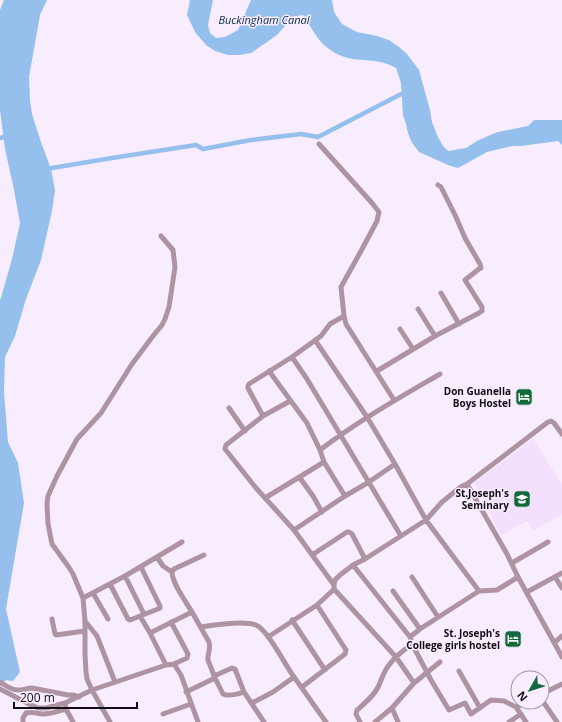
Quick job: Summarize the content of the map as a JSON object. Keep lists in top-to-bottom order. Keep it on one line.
{"water":["Buckingham Canal"],"places":{"hotel":["Don Guanella Boys Hostel","St. Joseph's College girls hostel"],"school or university":["St.Joseph's Seminary"]},"scale_bar":"200 m","north":"bottom left"}
